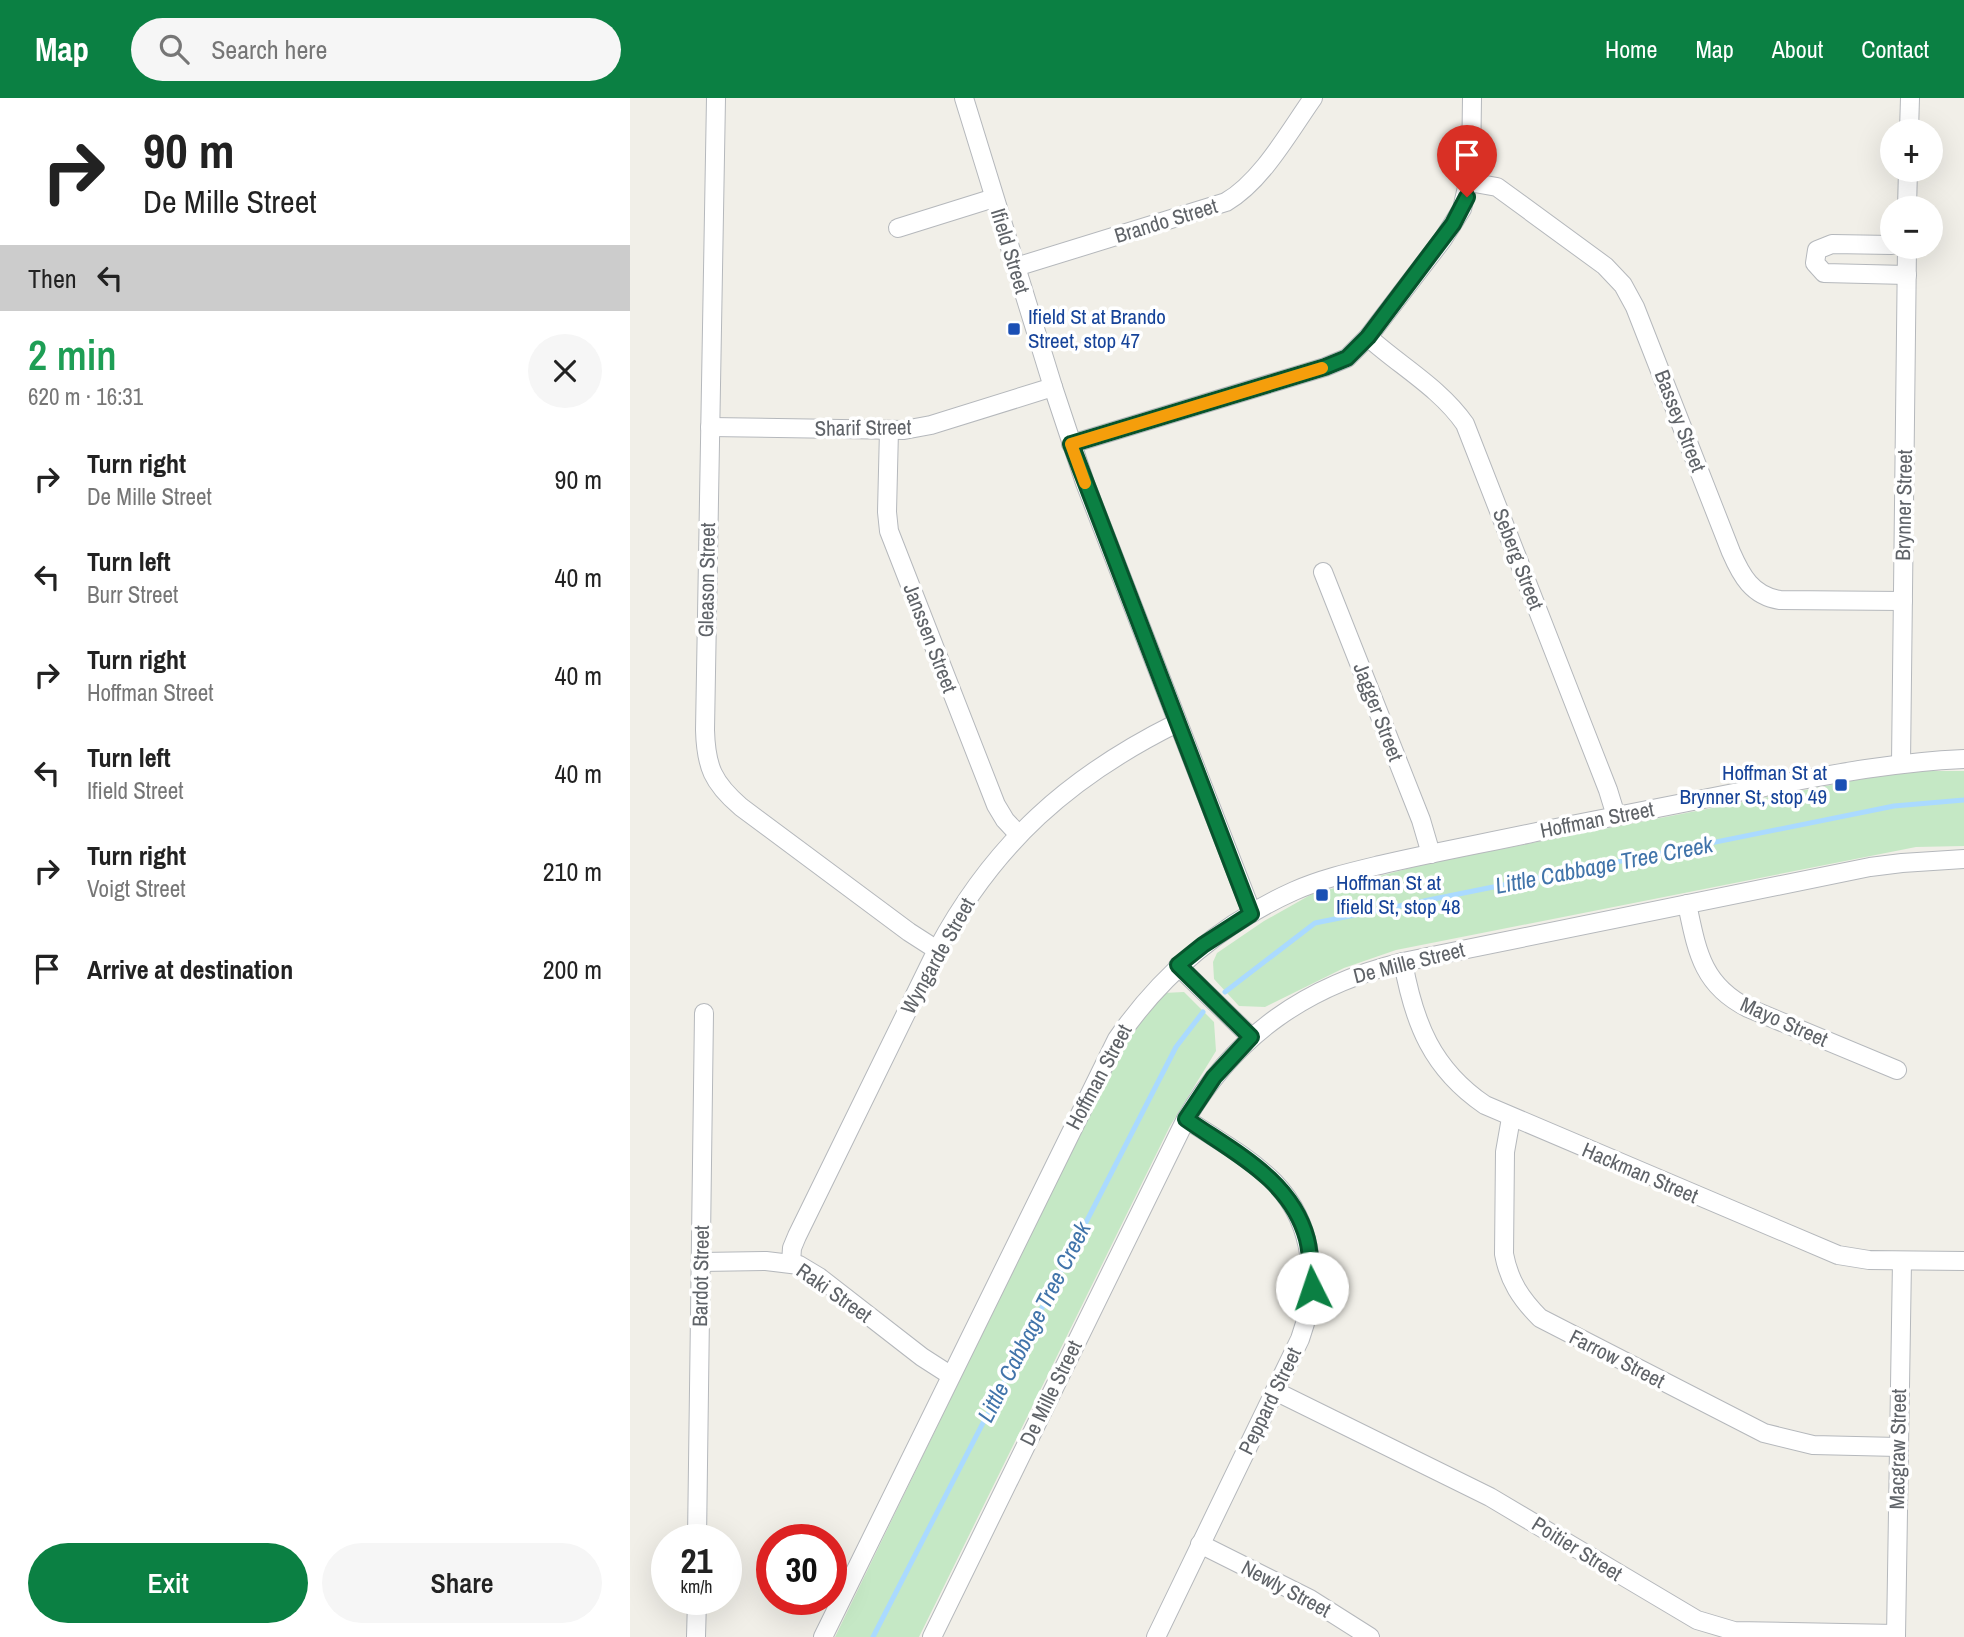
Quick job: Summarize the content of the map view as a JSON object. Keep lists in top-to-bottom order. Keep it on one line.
{"streets":{"street":["Brando Street","Ifield Street","Bassey Street","Sharif Street","Brynner Street","Seberg Street","Gleason Street","Janssen Street","Jagger Street","Hoffman Street","Wyngarde Street","De Mille Street","Mayo Street","Hackman Street","Bardot Street","Raki Street","Farrow Street","Peppard Street","Macgraw Street","Poitier Street","Newly Street"]},"crossings":[["Brando Street","Ifield Street"],["Ifield Street","Sharif Street"],["Ifield Street","Hoffman Street"],["Ifield Street","Wyngarde Street"],["Bassey Street","Brynner Street"],["Sharif Street","Gleason Street"],["Sharif Street","Janssen Street"],["Brynner Street","Hoffman Street"],["Seberg Street","Hoffman Street"],["Gleason Street","Wyngarde Street"],["Janssen Street","Wyngarde Street"],["Jagger Street","Hoffman Street"],["Hoffman Street","Raki Street"],["Wyngarde Street","Raki Street"],["De Mille Street","Mayo Street"],["De Mille Street","Hackman Street"],["De Mille Street","Peppard Street"],["Hackman Street","Farrow Street"],["Hackman Street","Macgraw Street"],["Bardot Street","Raki Street"],["Farrow Street","Macgraw Street"],["Peppard Street","Poitier Street"],["Peppard Street","Newly Street"],["Macgraw Street","Poitier Street"]],"water":["Little Cabbage Tree Creek"],"places":{"transit":["Ifield St at Brando Street, stop 47","Hoffman St at Brynner St, stop 49","Hoffman St at Ifield St, stop 48"]},"page":{"header":"Map","search":"Search here","nav":["Home","Map","About","Contact"],"turn":["90 m","De Mille Street"],"map_buttons":["+","−"],"then":"Then","heading":["2 min","620 m · 16:31"],"list":[{"name":"Turn right","note":"De Mille Street","value":"90 m"},{"name":"Turn left","note":"Burr Street","value":"40 m"},{"name":"Turn right","note":"Hoffman Street","value":"40 m"},{"name":"Turn left","note":"Ifield Street","value":"40 m"},{"name":"Turn right","note":"Voigt Street","value":"210 m"},{"name":"Arrive at destination","value":"200 m"}],"speed":"21 km/h","limit":"30","buttons":["Exit","Share"]}}
